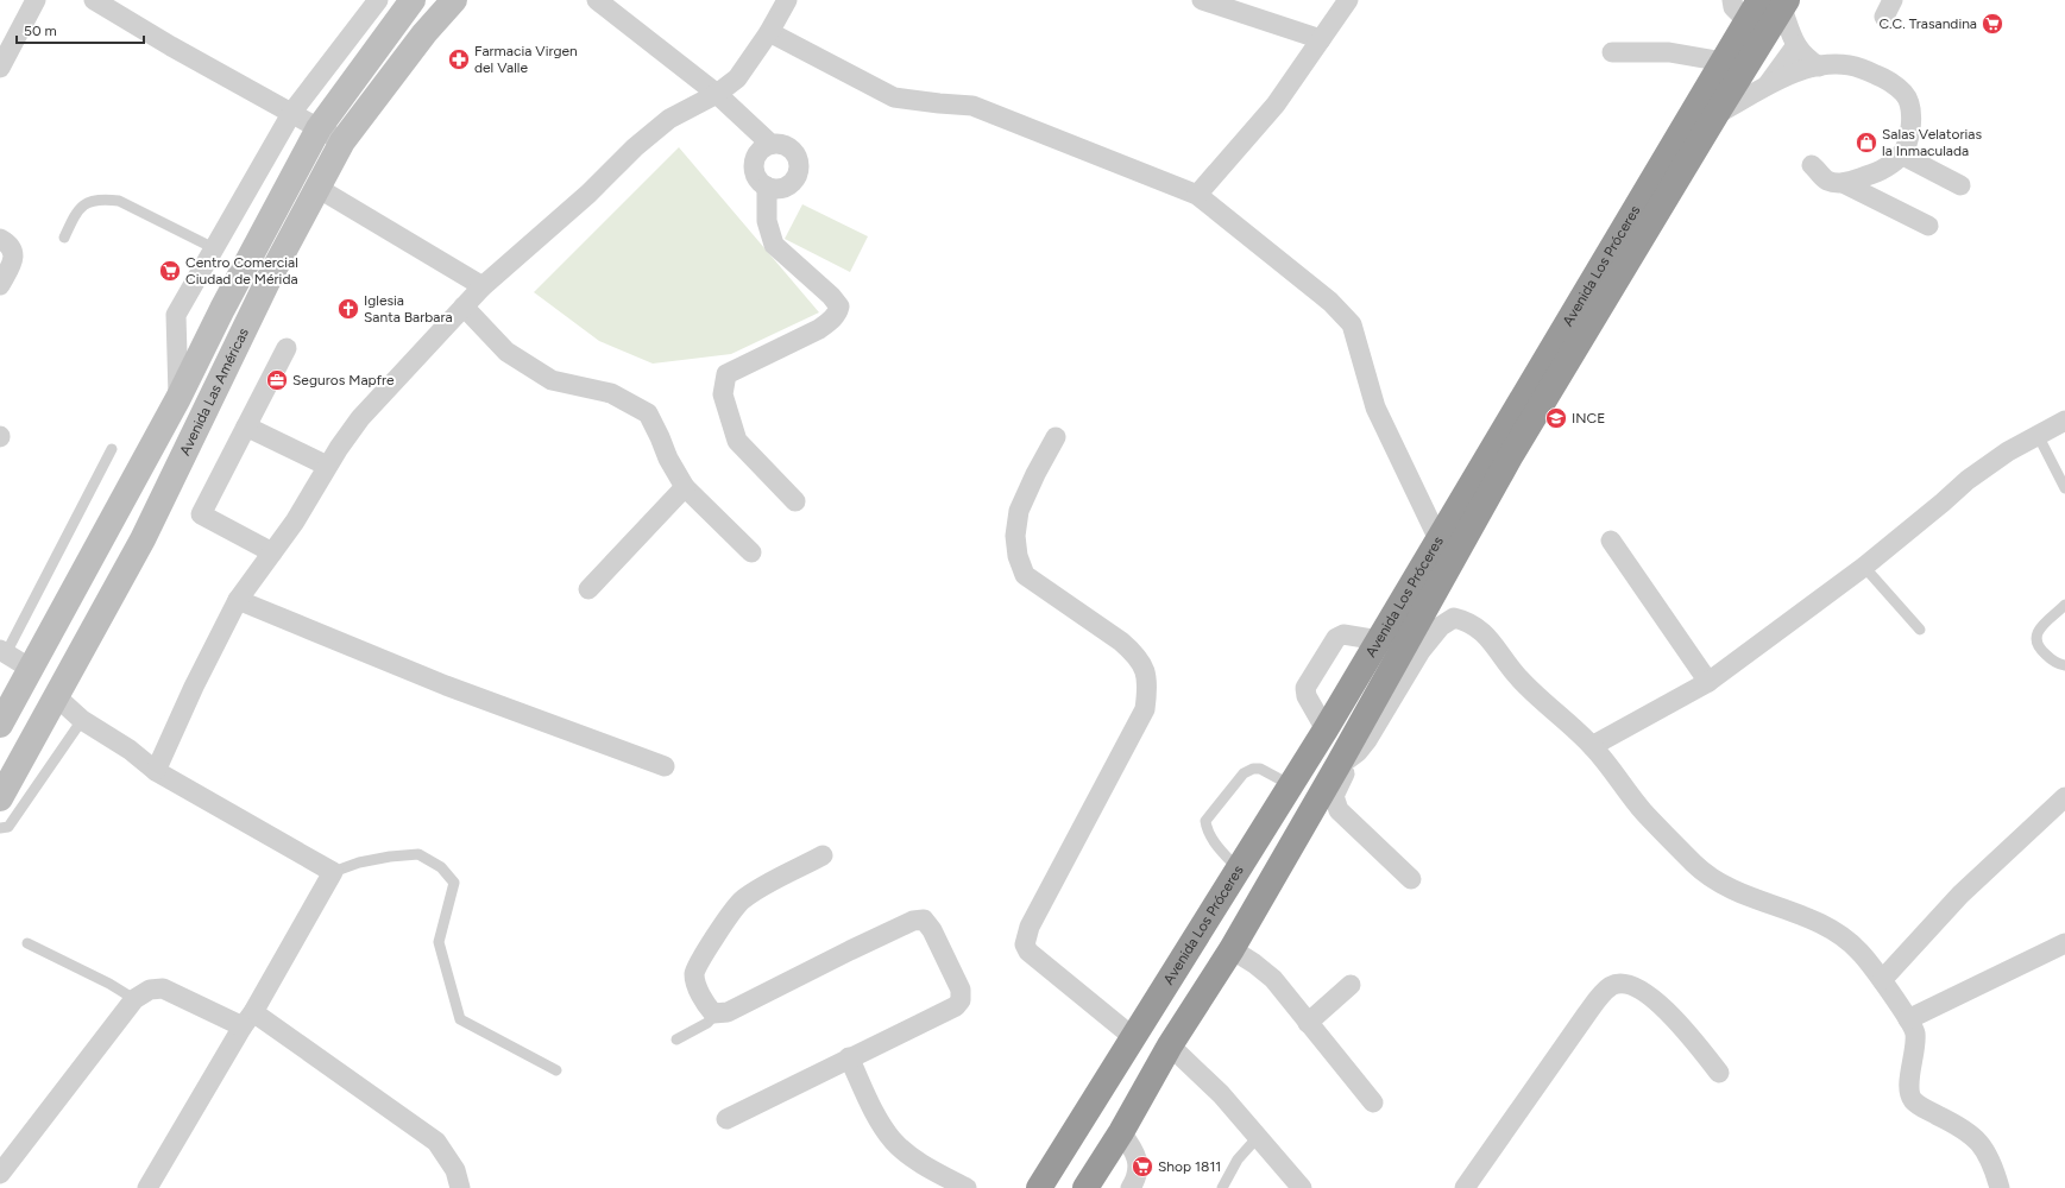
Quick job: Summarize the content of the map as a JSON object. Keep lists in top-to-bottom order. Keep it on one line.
{"streets":{"highway":["Avenida Los Próceres"],"street":["Avenida Las Américas"]},"places":{"supermarket":["C.C. Trasandina","Centro Comercial Ciudad de Mérida","Shop 1811"],"pharmacy":["Farmacia Virgen del Valle"],"shop":["Salas Velatorias la Inmaculada"],"church":["Iglesia Santa Barbara"],"office":["Seguros Mapfre"],"school or university":["INCE"]},"scale_bar":"50 m"}
